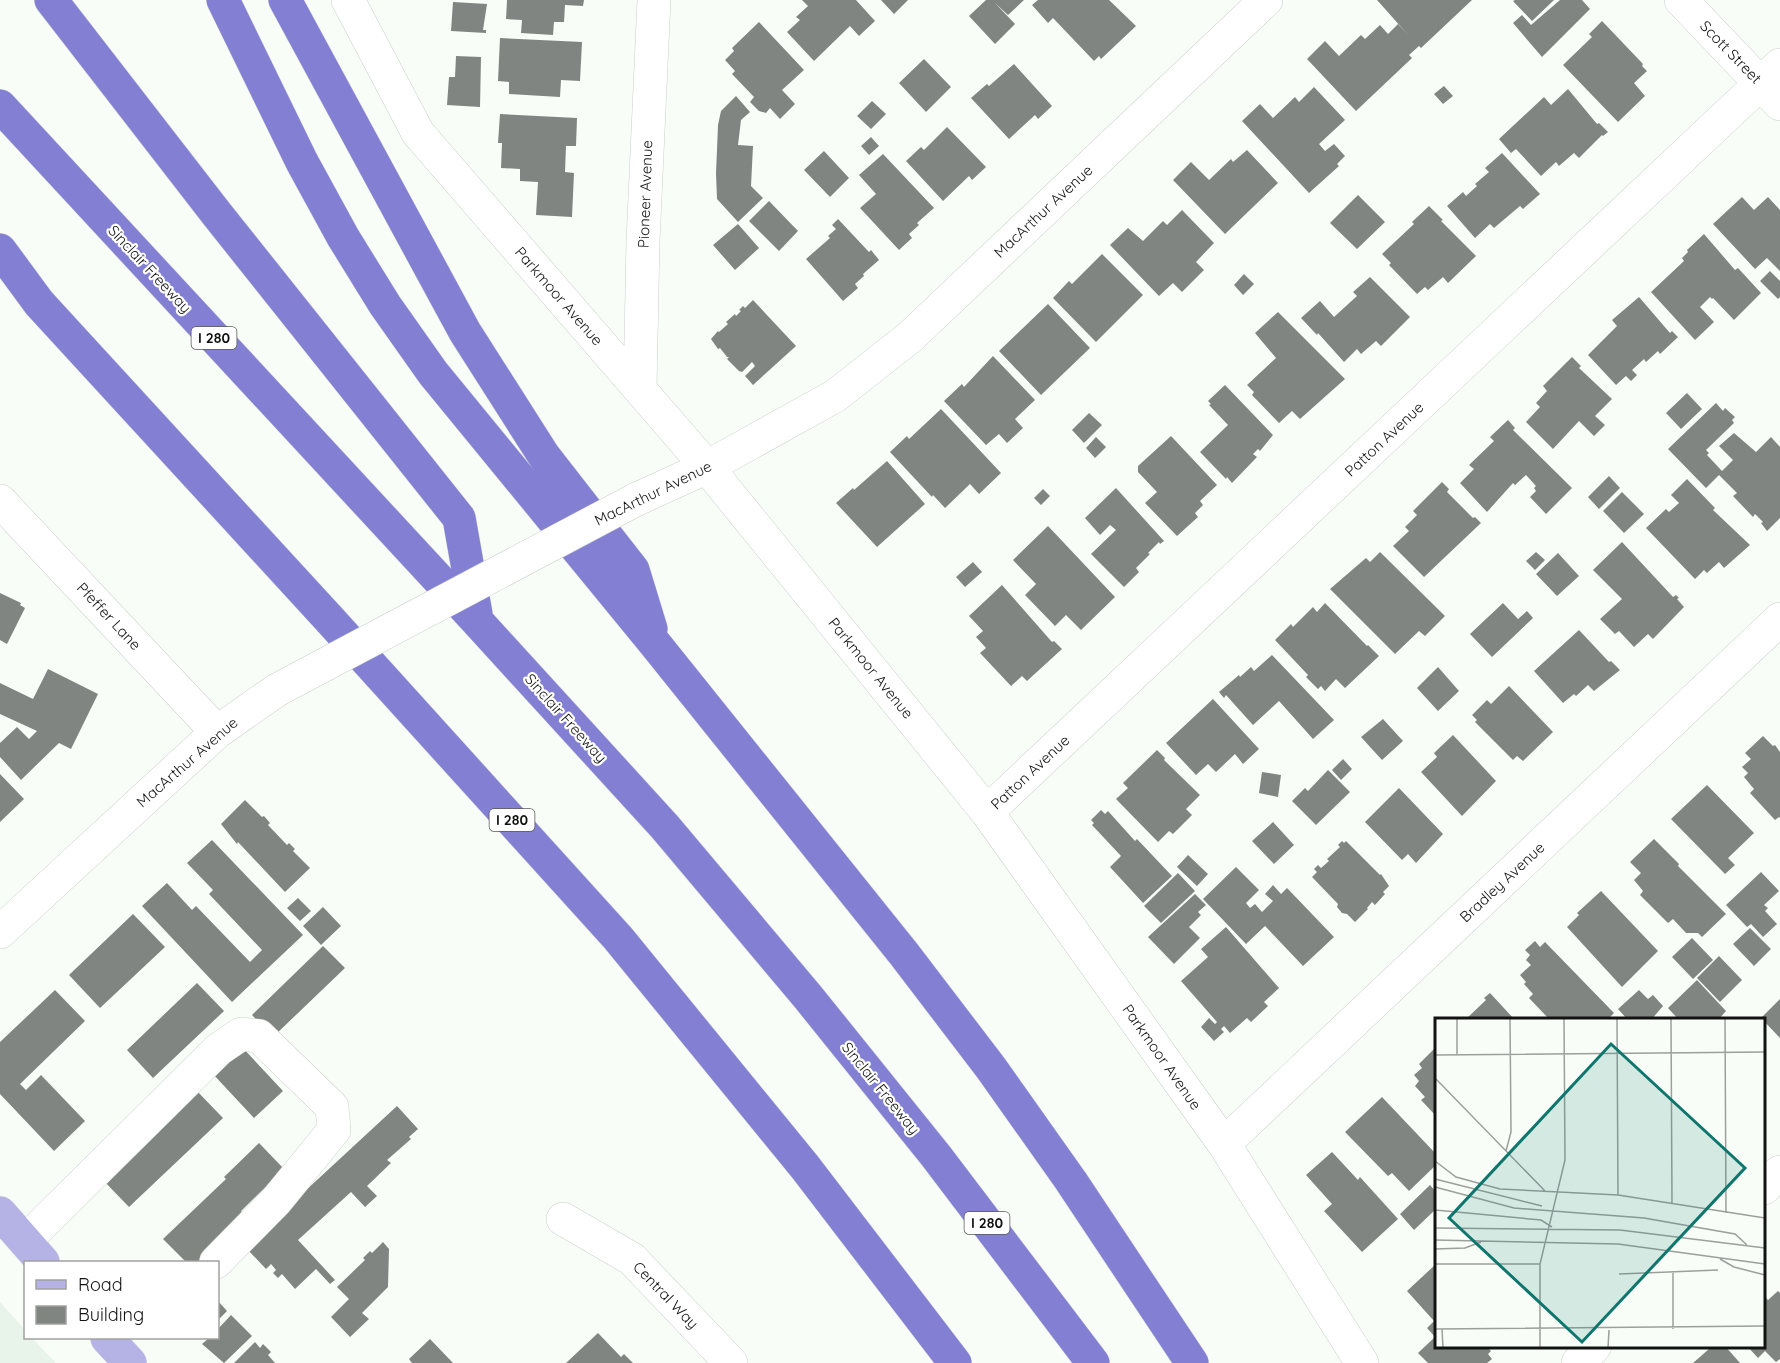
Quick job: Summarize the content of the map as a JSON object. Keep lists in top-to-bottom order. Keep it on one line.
{"streets":{"highway":["Sinclair Freeway","I 280"],"street":["Scott Street","Pioneer Avenue","MacArthur Avenue","Parkmoor Avenue","Patton Avenue","Pfeffer Lane","Bradley Avenue","Central Way"]},"crossings":[["Scott Street","Patton Avenue"],["Pioneer Avenue","Parkmoor Avenue"],["MacArthur Avenue","Parkmoor Avenue"],["MacArthur Avenue","Pfeffer Lane"],["Parkmoor Avenue","Patton Avenue"],["Parkmoor Avenue","Bradley Avenue"]],"legend":["Road","Building"]}
